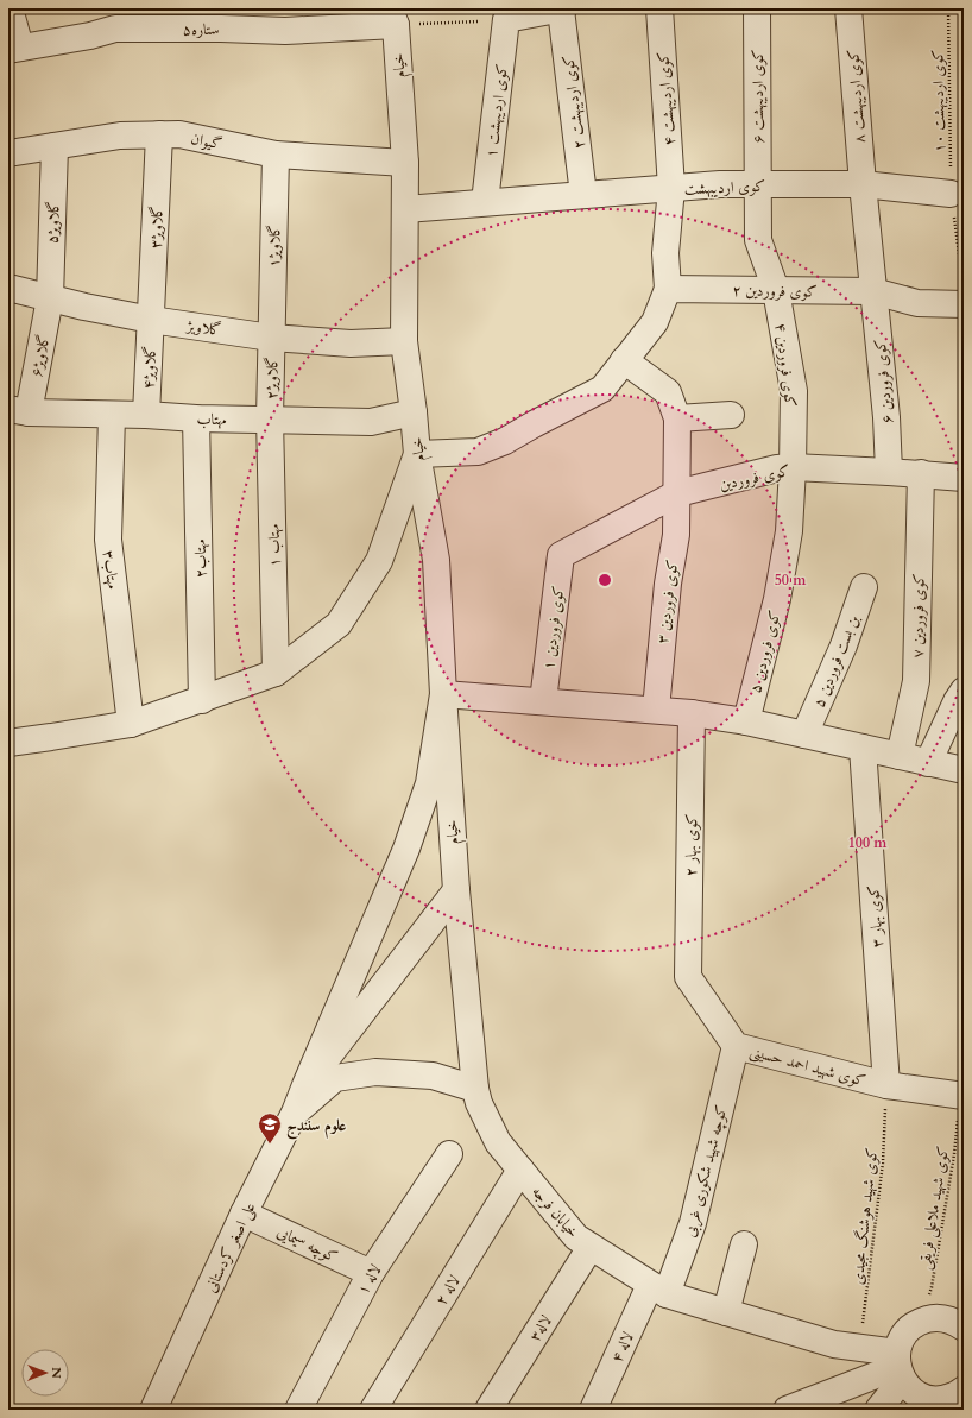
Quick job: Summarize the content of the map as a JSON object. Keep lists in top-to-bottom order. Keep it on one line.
{"streets":{"street":["ستاره۵","خیام","کوی اردیبهشت ۶","کوی اردیبهشت ۸","کوی اردیبهشت ۴","کوی اردیبهشت ۲","کوی اردیبهشت ۱","گیوان","کوی اردیبهشت","گلاویژ۵","گلاویژ۳","گلاویژ۱","کوی فروردین ۲","گلاویژ","گلاویژ۶","کوی فروردین ۴","گلاویژ۴","گلاویژ۲","کوی فروردین ۶","مهتاب","کوی فروردین","مهتاب ۱","مهتاب۲","مهتاب۳","کوی فروردین ۳","کوی فروردین ۷","کوی فروردین ۱","کوی فروردین ۵","بن بست فروردین ۵","کوی بهار ۲","کوی بهار ۳","کوی شهید احمد حسینی","کوچه شهید شکوری غربی","خیابان فرجه","کوچه سیمایی","علی اصغر کردستانی","لاله ۱","لاله ۲","لاله۳","لاله ۴"],"path":["کوی اردیبهشت ۱۰","کوی شهید ملاعلی فریقی","کوی شهید هوشنگ مجیدی"]},"crossings":[["ستاره۵","خیام"],["خیام","گیوان"],["خیام","کوی اردیبهشت"],["خیام","گلاویژ"],["خیام","مهتاب"],["خیام","خیابان فرجه"],["کوی اردیبهشت ۶","کوی اردیبهشت"],["کوی اردیبهشت ۶","کوی فروردین ۲"],["کوی اردیبهشت ۶","کوی فروردین ۴"],["کوی اردیبهشت ۸","کوی اردیبهشت"],["کوی اردیبهشت ۸","کوی فروردین ۲"],["کوی اردیبهشت ۸","کوی فروردین ۶"],["کوی اردیبهشت ۴","کوی اردیبهشت"],["کوی اردیبهشت ۴","کوی فروردین ۲"],["کوی اردیبهشت ۱۰","کوی اردیبهشت"],["کوی اردیبهشت ۲","کوی اردیبهشت"],["کوی اردیبهشت ۱","کوی اردیبهشت"],["گیوان","گلاویژ۵"],["گیوان","گلاویژ۳"],["گیوان","گلاویژ۱"],["گلاویژ۵","گلاویژ"],["گلاویژ۵","گلاویژ۶"],["گلاویژ۳","گلاویژ"],["گلاویژ۳","گلاویژ۴"],["گلاویژ۱","گلاویژ"],["گلاویژ۱","گلاویژ۲"],["کوی فروردین ۲","کوی فروردین ۴"],["کوی فروردین ۲","کوی فروردین ۶"],["گلاویژ","گلاویژ۶"],["گلاویژ","گلاویژ۴"],["گلاویژ","گلاویژ۲"],["گلاویژ۶","مهتاب"],["کوی فروردین ۴","کوی فروردین"],["کوی فروردین ۴","کوی فروردین ۵"],["گلاویژ۴","مهتاب"],["گلاویژ۲","مهتاب"],["گلاویژ۲","مهتاب ۱"],["کوی فروردین ۶","کوی فروردین"],["مهتاب","مهتاب ۱"],["مهتاب","مهتاب۲"],["مهتاب","مهتاب۳"],["کوی فروردین","کوی فروردین ۳"],["کوی فروردین","کوی فروردین ۷"],["کوی فروردین","کوی فروردین ۱"],["کوی فروردین","کوی فروردین ۵"],["کوی بهار ۲","کوی شهید احمد حسینی"],["کوی بهار ۳","کوی شهید احمد حسینی"],["کوی بهار ۳","کوی شهید هوشنگ مجیدی"],["کوی شهید احمد حسینی","کوچه شهید شکوری غربی"],["کوی شهید احمد حسینی","کوی شهید ملاعلی فریقی"],["کوی شهید احمد حسینی","کوی شهید هوشنگ مجیدی"],["کوچه شهید شکوری غربی","خیابان فرجه"],["کوچه شهید شکوری غربی","لاله ۴"],["خیابان فرجه","کوی شهید هوشنگ مجیدی"],["خیابان فرجه","لاله ۲"],["خیابان فرجه","لاله۳"],["خیابان فرجه","لاله ۴"],["کوچه سیمایی","علی اصغر کردستانی"],["کوچه سیمایی","لاله ۱"]],"places":{"school or university":["علوم سنندج"]},"north":"right","rings":["50 m","100 m"]}
